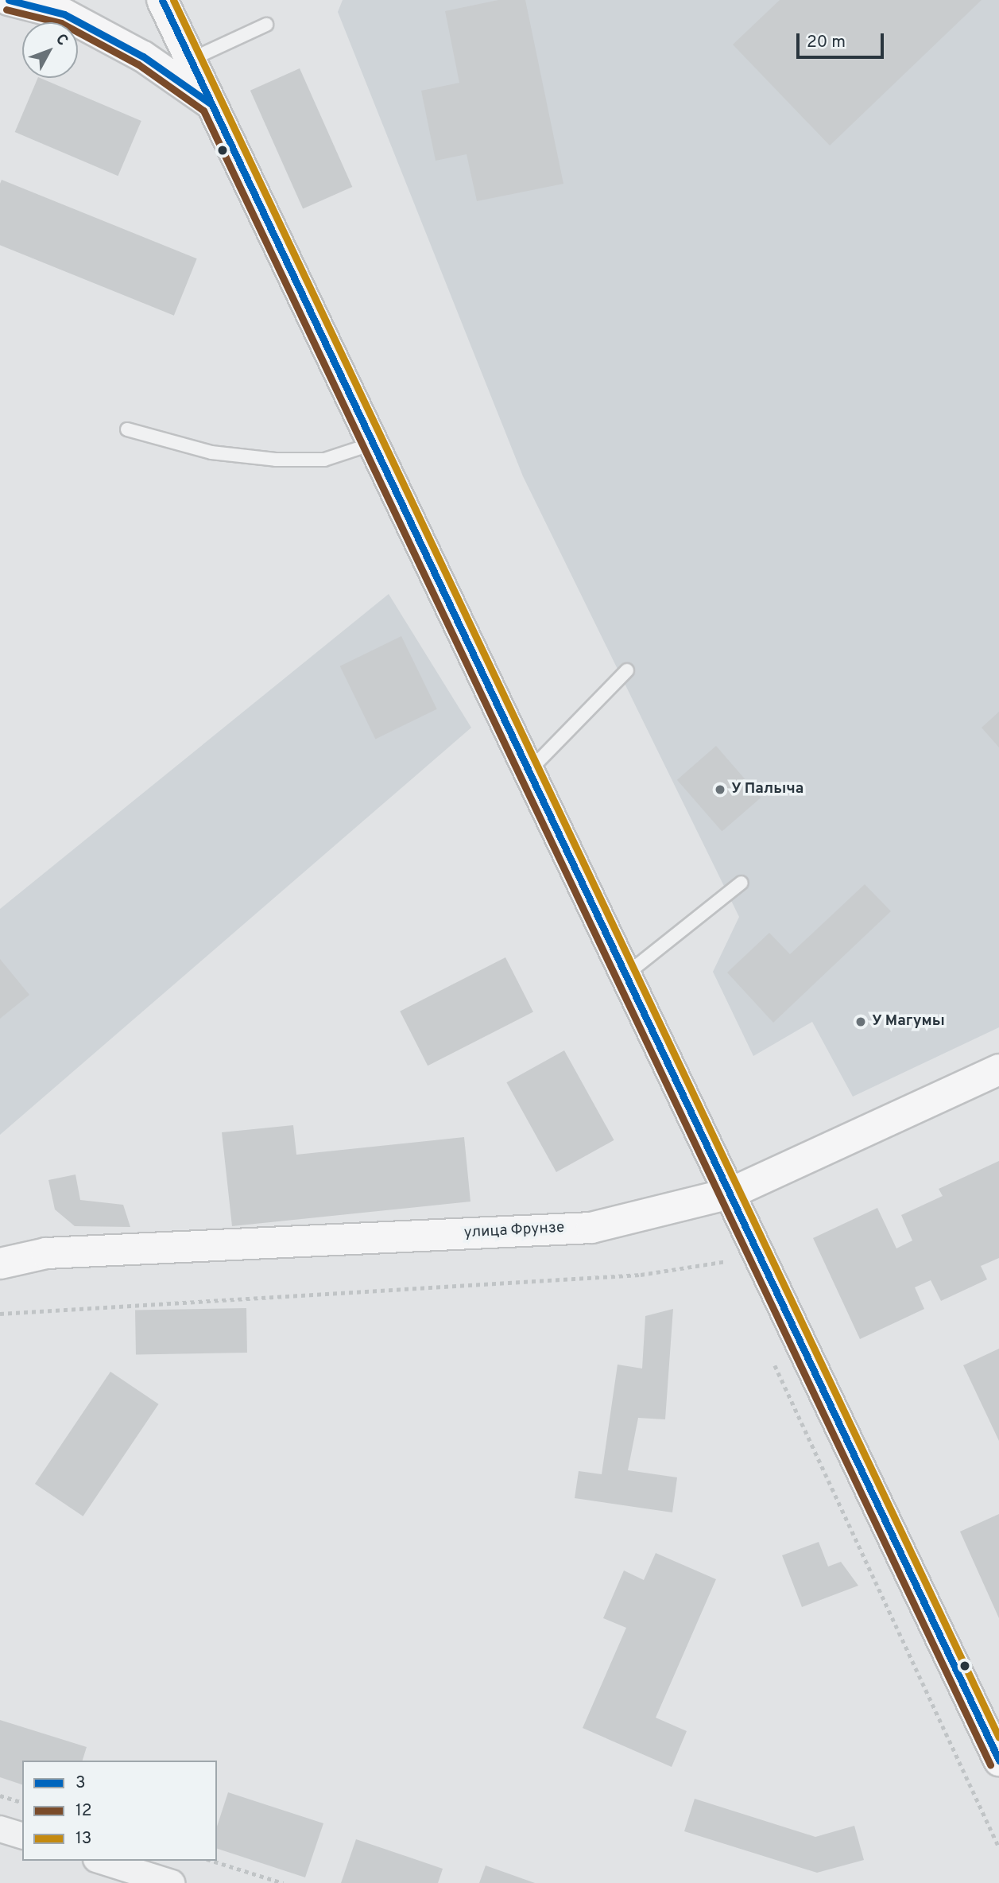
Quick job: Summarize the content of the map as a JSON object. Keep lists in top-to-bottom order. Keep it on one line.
{"streets":{"main road":["улица Фрунзе"]},"places":["У Палыча","У Магумы"],"lines":["transit line 3","transit line 13","transit line 12"],"legend":["3","12","13"],"scale_bar":"20 m","north":"top right"}
